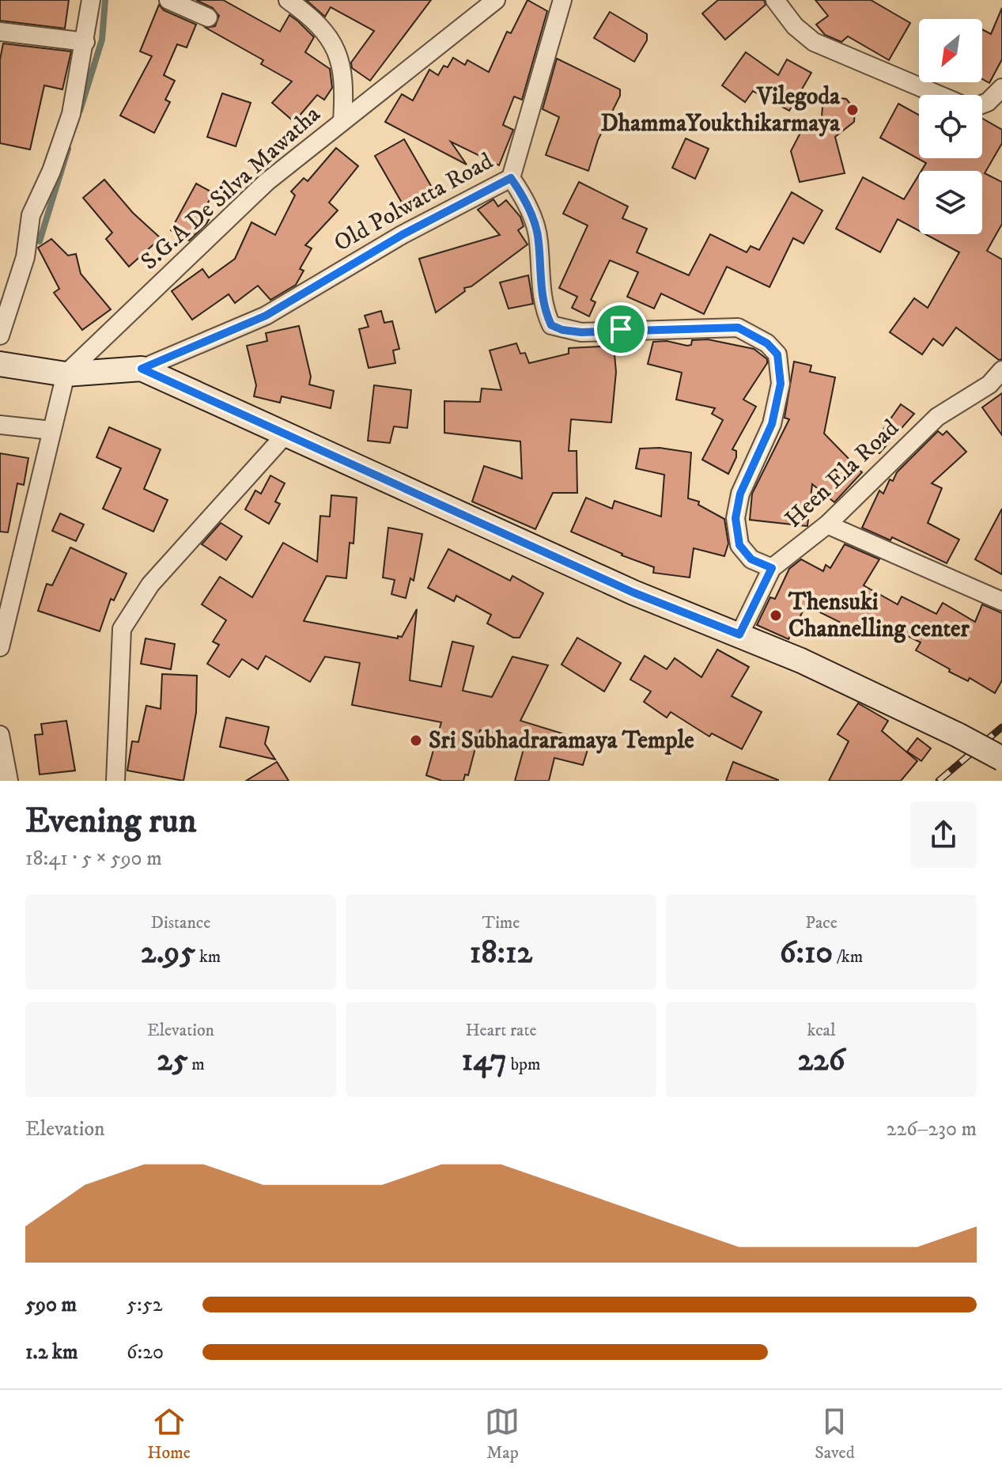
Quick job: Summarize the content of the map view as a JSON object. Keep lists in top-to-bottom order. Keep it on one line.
{"streets":{"street":["S.G.A De Silva Mawatha","Old Polwatta Road","Heen Ela Road"]},"places":["Vilegoda DhammaYoukthikarmaya","Thensuki Channelling center","Sri Subhadraramaya Temple"],"north":"bottom left","page":{"heading":["Evening run","18:41 · 5 × 590 m"],"stats":[["Distance","2.95 km"],["Time","18:12"],["Pace","6:10 /km"],["Elevation","25 m"],["Heart rate","147 bpm"],["kcal","226"]],"chart":["Elevation","226–230 m"],"list":[{"name":"590 m","note":"5:52"},{"name":"1.2 km","note":"6:20"}],"tabs":["Home","Map","Saved"]}}
